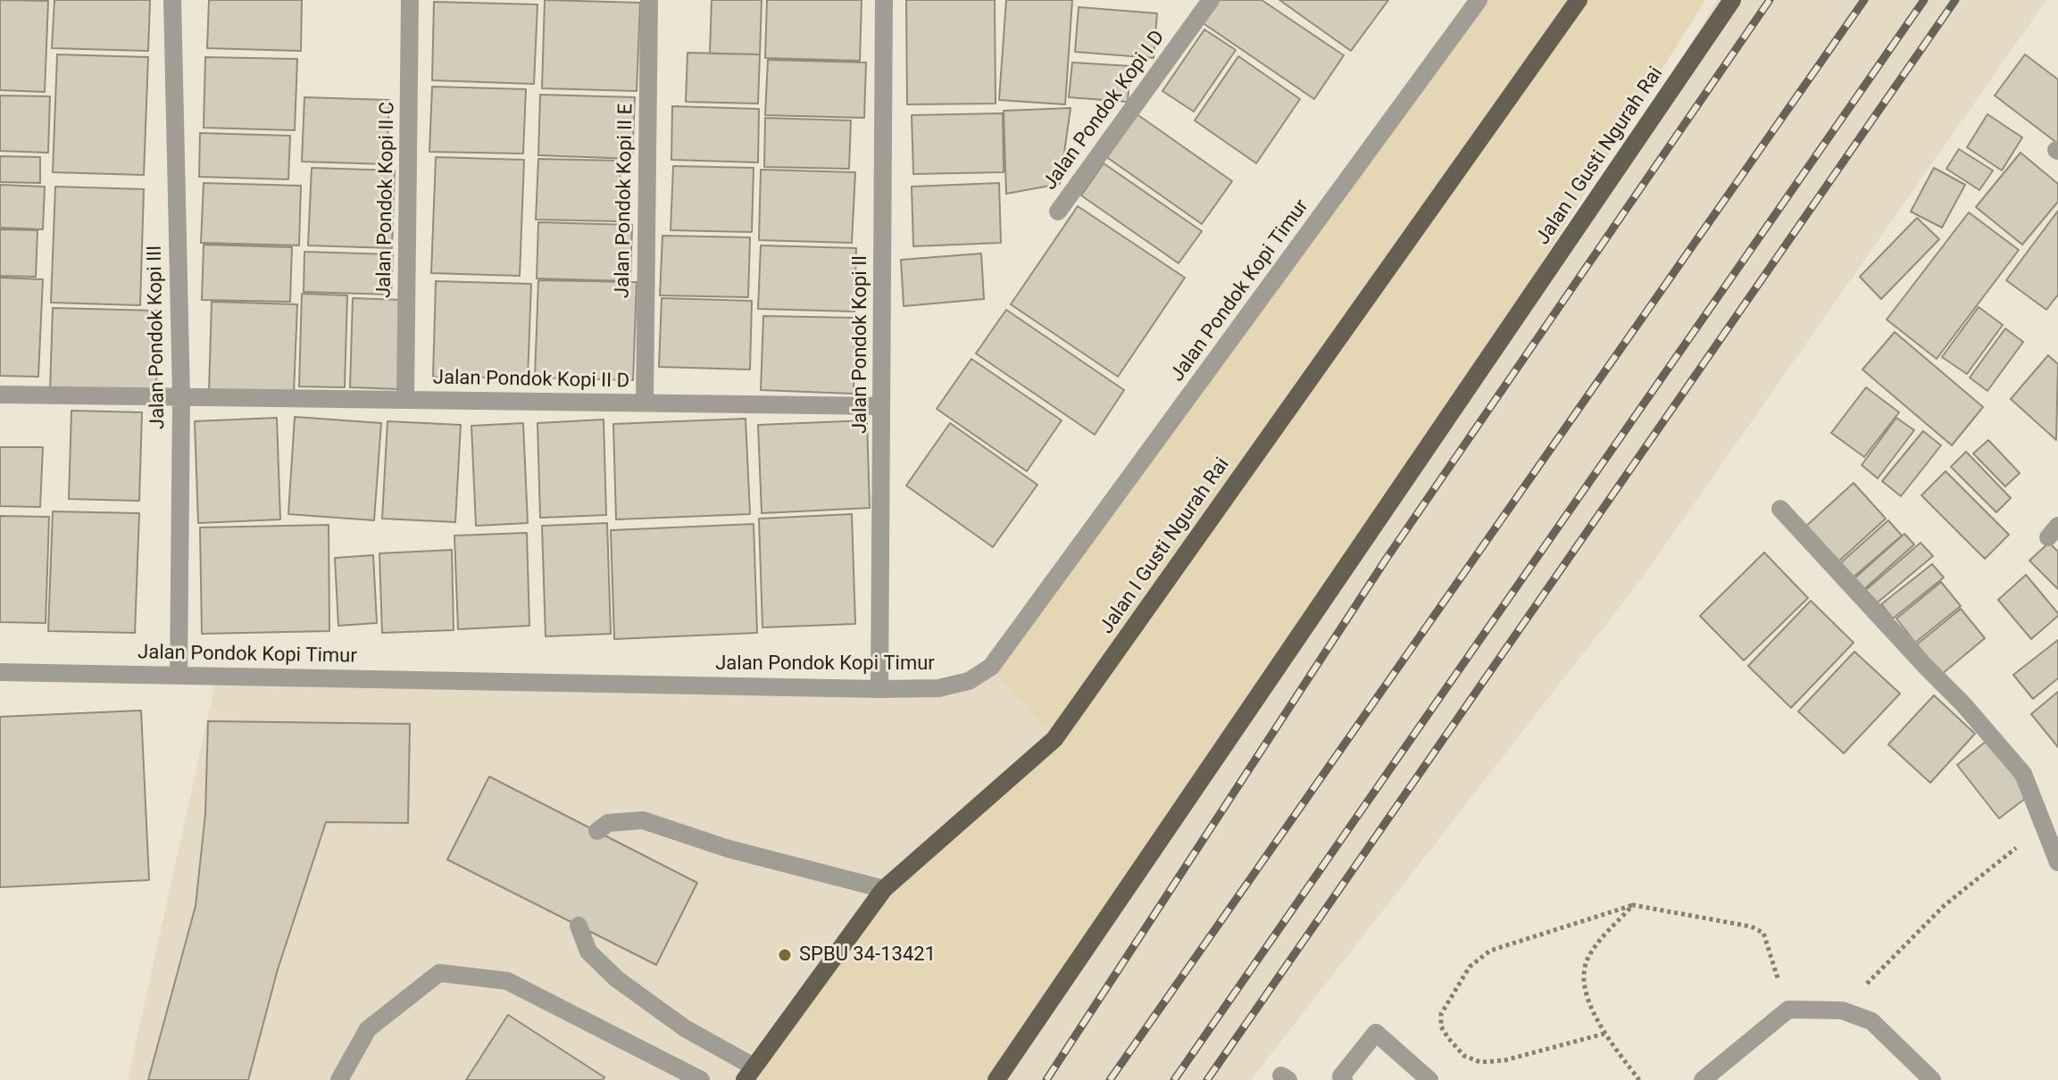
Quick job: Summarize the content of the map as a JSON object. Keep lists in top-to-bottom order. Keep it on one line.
{"streets":{"main road":["Jalan I Gusti Ngurah Rai"],"street":["Jalan Pondok Kopi I D","Jalan Pondok Kopi II C","Jalan Pondok Kopi II E","Jalan Pondok Kopi Timur","Jalan Pondok Kopi III","Jalan Pondok Kopi II","Jalan Pondok Kopi II D"]},"crossings":[["Jalan Pondok Kopi II C","Jalan Pondok Kopi II D"],["Jalan Pondok Kopi II E","Jalan Pondok Kopi II D"],["Jalan Pondok Kopi Timur","Jalan Pondok Kopi III"],["Jalan Pondok Kopi Timur","Jalan Pondok Kopi II"],["Jalan Pondok Kopi III","Jalan Pondok Kopi II D"],["Jalan Pondok Kopi II","Jalan Pondok Kopi II D"]],"places":["SPBU 34-13421"]}
